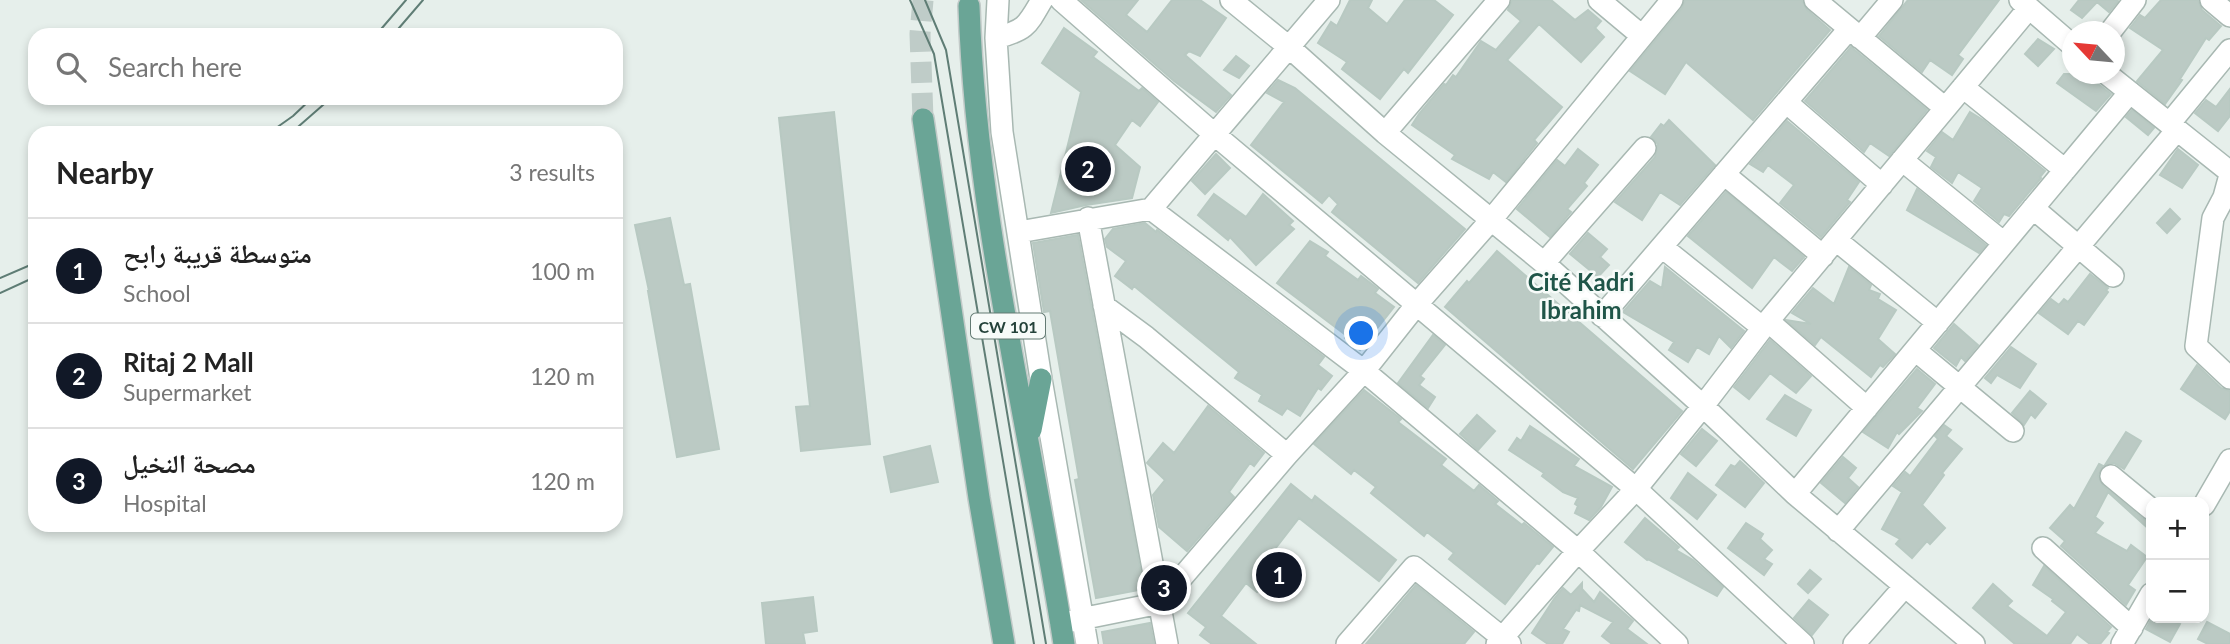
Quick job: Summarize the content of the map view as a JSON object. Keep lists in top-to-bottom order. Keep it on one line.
{"streets":{"main road":["CW 101"]},"districts":["Cité Kadri Ibrahim"],"north":"top left","page":{"search":"Search here","heading":["Nearby","3 results"],"pins":["2","1","3"],"list":[{"mark":"1","name":"متوسطة قريبة رابح","note":"School","value":"100 m"},{"mark":"2","name":"Ritaj 2 Mall","note":"Supermarket","value":"120 m"},{"mark":"3","name":"مصحة النخيل","note":"Hospital","value":"120 m"}],"map_buttons":["+","−"]}}
